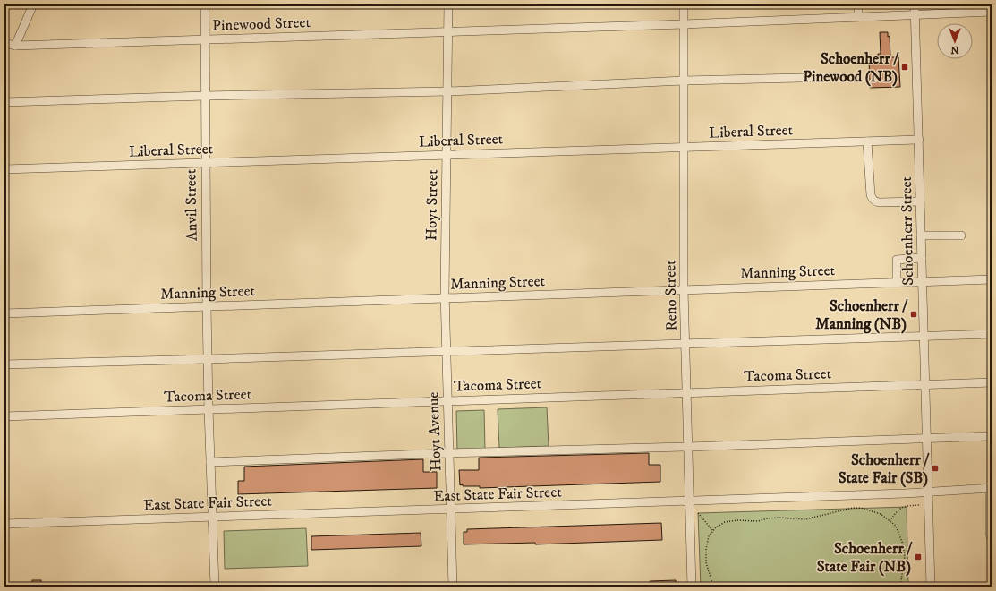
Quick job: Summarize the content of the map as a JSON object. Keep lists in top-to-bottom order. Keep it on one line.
{"streets":{"street":["Pinewood Street","Liberal Street","Anvil Street","Hoyt Street","Schoenherr Street","Manning Street","Reno Street","Tacoma Street","Hoyt Avenue","East State Fair Street"]},"crossings":[["Pinewood Street","Anvil Street"],["Pinewood Street","Hoyt Street"],["Pinewood Street","Schoenherr Street"],["Pinewood Street","Reno Street"],["Liberal Street","Anvil Street"],["Liberal Street","Hoyt Street"],["Liberal Street","Schoenherr Street"],["Liberal Street","Reno Street"],["Anvil Street","Manning Street"],["Anvil Street","Tacoma Street"],["Anvil Street","East State Fair Street"],["Hoyt Street","Manning Street"],["Hoyt Street","Hoyt Avenue"],["Schoenherr Street","Manning Street"],["Schoenherr Street","Tacoma Street"],["Schoenherr Street","East State Fair Street"],["Manning Street","Reno Street"],["Manning Street","Hoyt Avenue"],["Reno Street","Tacoma Street"],["Reno Street","East State Fair Street"],["Tacoma Street","Hoyt Avenue"],["Hoyt Avenue","East State Fair Street"]],"places":{"transit":["Schoenherr / Pinewood (NB)","Schoenherr / Manning (NB)","Schoenherr / State Fair (SB)","Schoenherr / State Fair (NB)"]},"north":"bottom"}
